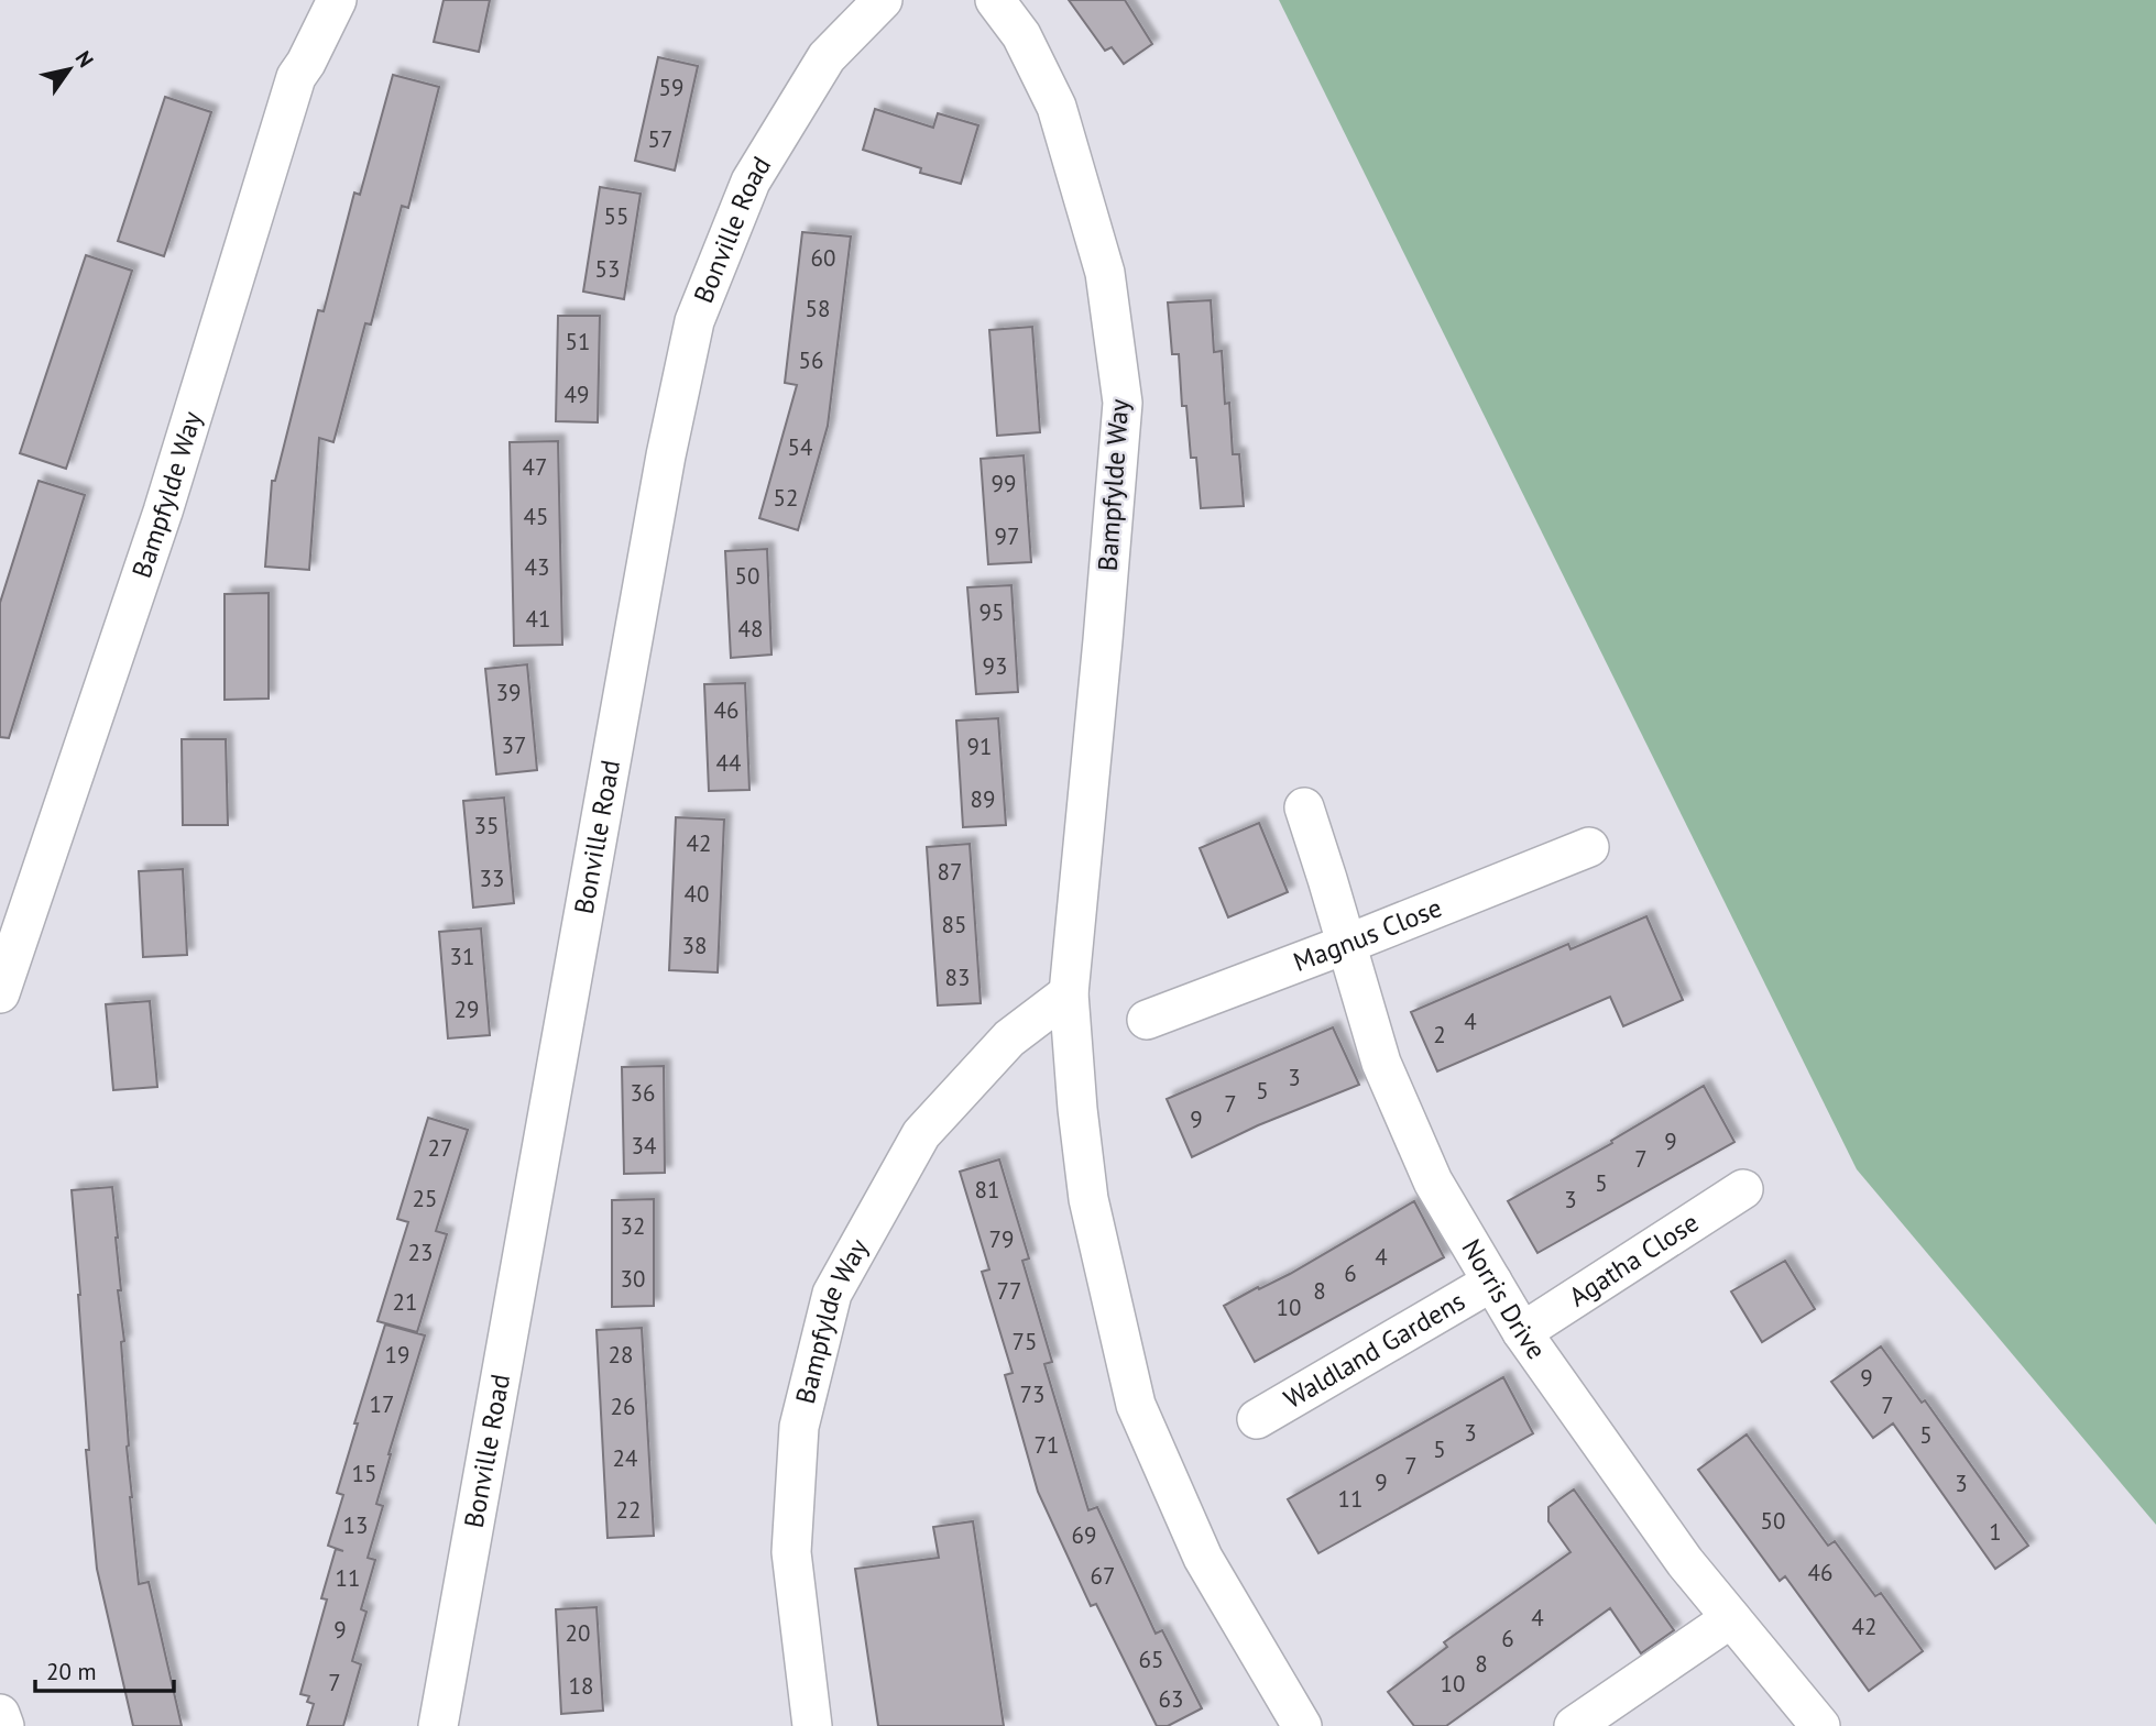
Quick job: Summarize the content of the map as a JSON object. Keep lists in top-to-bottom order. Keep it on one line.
{"streets":{"street":["Bonville Road","Bampfylde Way","Magnus Close","Agatha Close","Norris Drive","Waldland Gardens"]},"crossings":[["Magnus Close","Norris Drive"],["Agatha Close","Norris Drive"],["Norris Drive","Waldland Gardens"]],"house_numbers":["59","57","55","60","53","58","51","56","49","54","47","99","52","45","97","43","50","95","41","48","93","39","46","37","91","44","89","35","42","87","33","40","85","38","31","83","29","4","2","3","5","36","7","9","9","34","27","7","5","81","25","3","32","79","23","4","6","30","77","8","21","10","75","19","28","9","73","17","7","26","3","5","71","5","24","7","15","9","3","11","22","50","13","1","69","46","67","11","4","42","9","20","6","65","8","7","10","18","63"],"scale_bar":"20 m","north":"top right"}
